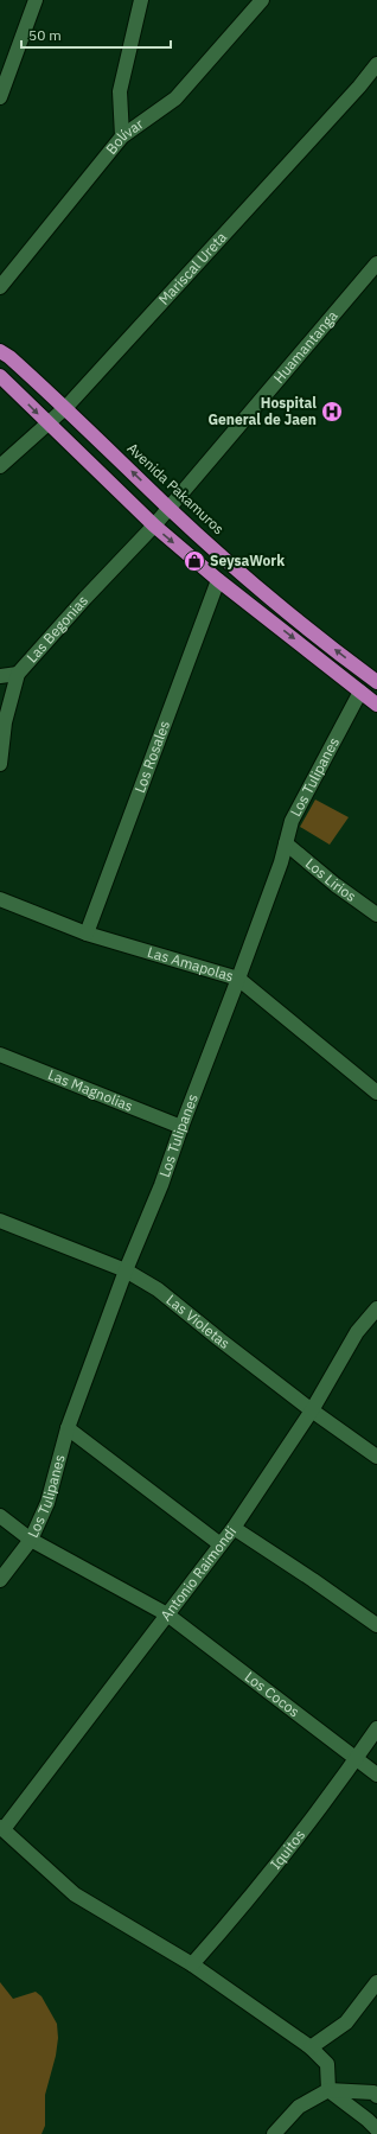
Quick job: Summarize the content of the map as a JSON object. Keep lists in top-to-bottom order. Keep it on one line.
{"streets":{"highway":["Avenida Pakamuros"],"street":["Bolívar","Mariscal Ureta","Huamantanga","Las Begonias","Los Rosales","Los Tulipanes","Los Lirios","Las Amapolas","Las Magnolias","Las Violetas","Antonio Raimondi","Los Cocos","Iquitos"]},"crossings":[["Mariscal Ureta","Avenida Pakamuros"],["Huamantanga","Avenida Pakamuros"],["Huamantanga","Las Begonias"],["Avenida Pakamuros","Las Begonias"],["Avenida Pakamuros","Los Rosales"],["Avenida Pakamuros","Los Tulipanes"],["Los Rosales","Las Amapolas"],["Los Tulipanes","Los Lirios"],["Los Tulipanes","Las Amapolas"],["Los Tulipanes","Las Magnolias"],["Los Tulipanes","Las Violetas"],["Los Tulipanes","Los Cocos"],["Las Violetas","Antonio Raimondi"],["Antonio Raimondi","Los Cocos"],["Los Cocos","Iquitos"]],"places":{"hospital":["Hospital General de Jaen"],"shop":["SeysaWork"]},"scale_bar":"50 m"}
